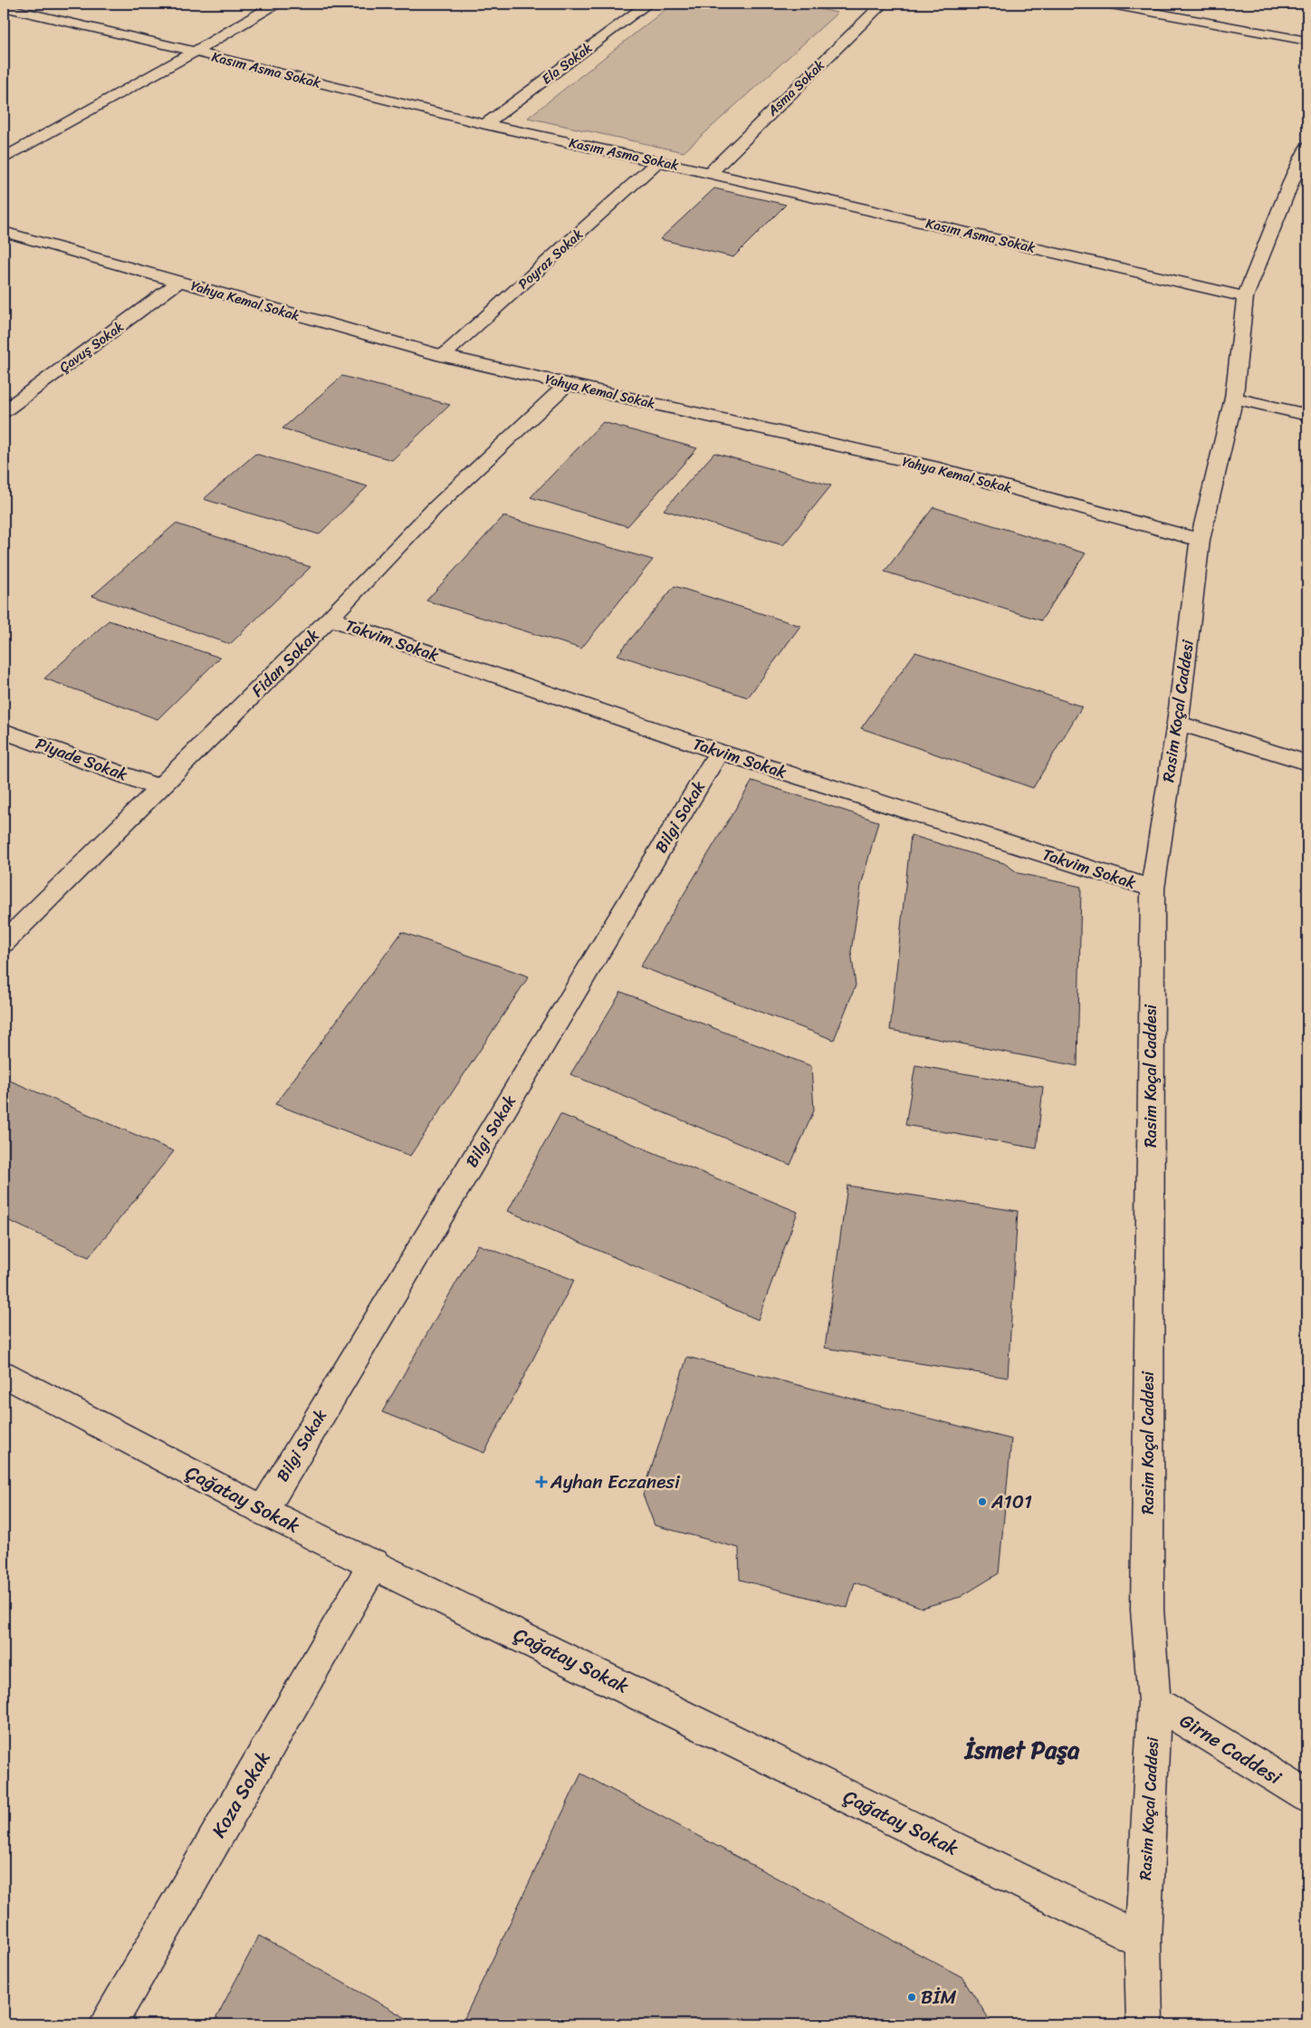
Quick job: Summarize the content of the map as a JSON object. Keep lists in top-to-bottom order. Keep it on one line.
{"streets":{"street":["Ela Sokak","Kasım Asma Sokak","Asma Sokak","Poyraz Sokak","Yahya Kemal Sokak","Çavuş Sokak","Takvim Sokak","Fidan Sokak","Rasim Koçal Caddesi","Piyade Sokak","Bilgi Sokak","Çağatay Sokak","Girne Caddesi","Koza Sokak"]},"crossings":[["Ela Sokak","Kasım Asma Sokak"],["Kasım Asma Sokak","Asma Sokak"],["Kasım Asma Sokak","Poyraz Sokak"],["Kasım Asma Sokak","Rasim Koçal Caddesi"],["Poyraz Sokak","Yahya Kemal Sokak"],["Yahya Kemal Sokak","Çavuş Sokak"],["Yahya Kemal Sokak","Fidan Sokak"],["Yahya Kemal Sokak","Rasim Koçal Caddesi"],["Takvim Sokak","Fidan Sokak"],["Takvim Sokak","Rasim Koçal Caddesi"],["Takvim Sokak","Bilgi Sokak"],["Fidan Sokak","Piyade Sokak"],["Rasim Koçal Caddesi","Çağatay Sokak"],["Rasim Koçal Caddesi","Girne Caddesi"],["Bilgi Sokak","Çağatay Sokak"],["Çağatay Sokak","Koza Sokak"]],"districts":["İsmet Paşa"],"places":{"health":["Ayhan Eczanesi"],"other":["A101","BİM"]}}
